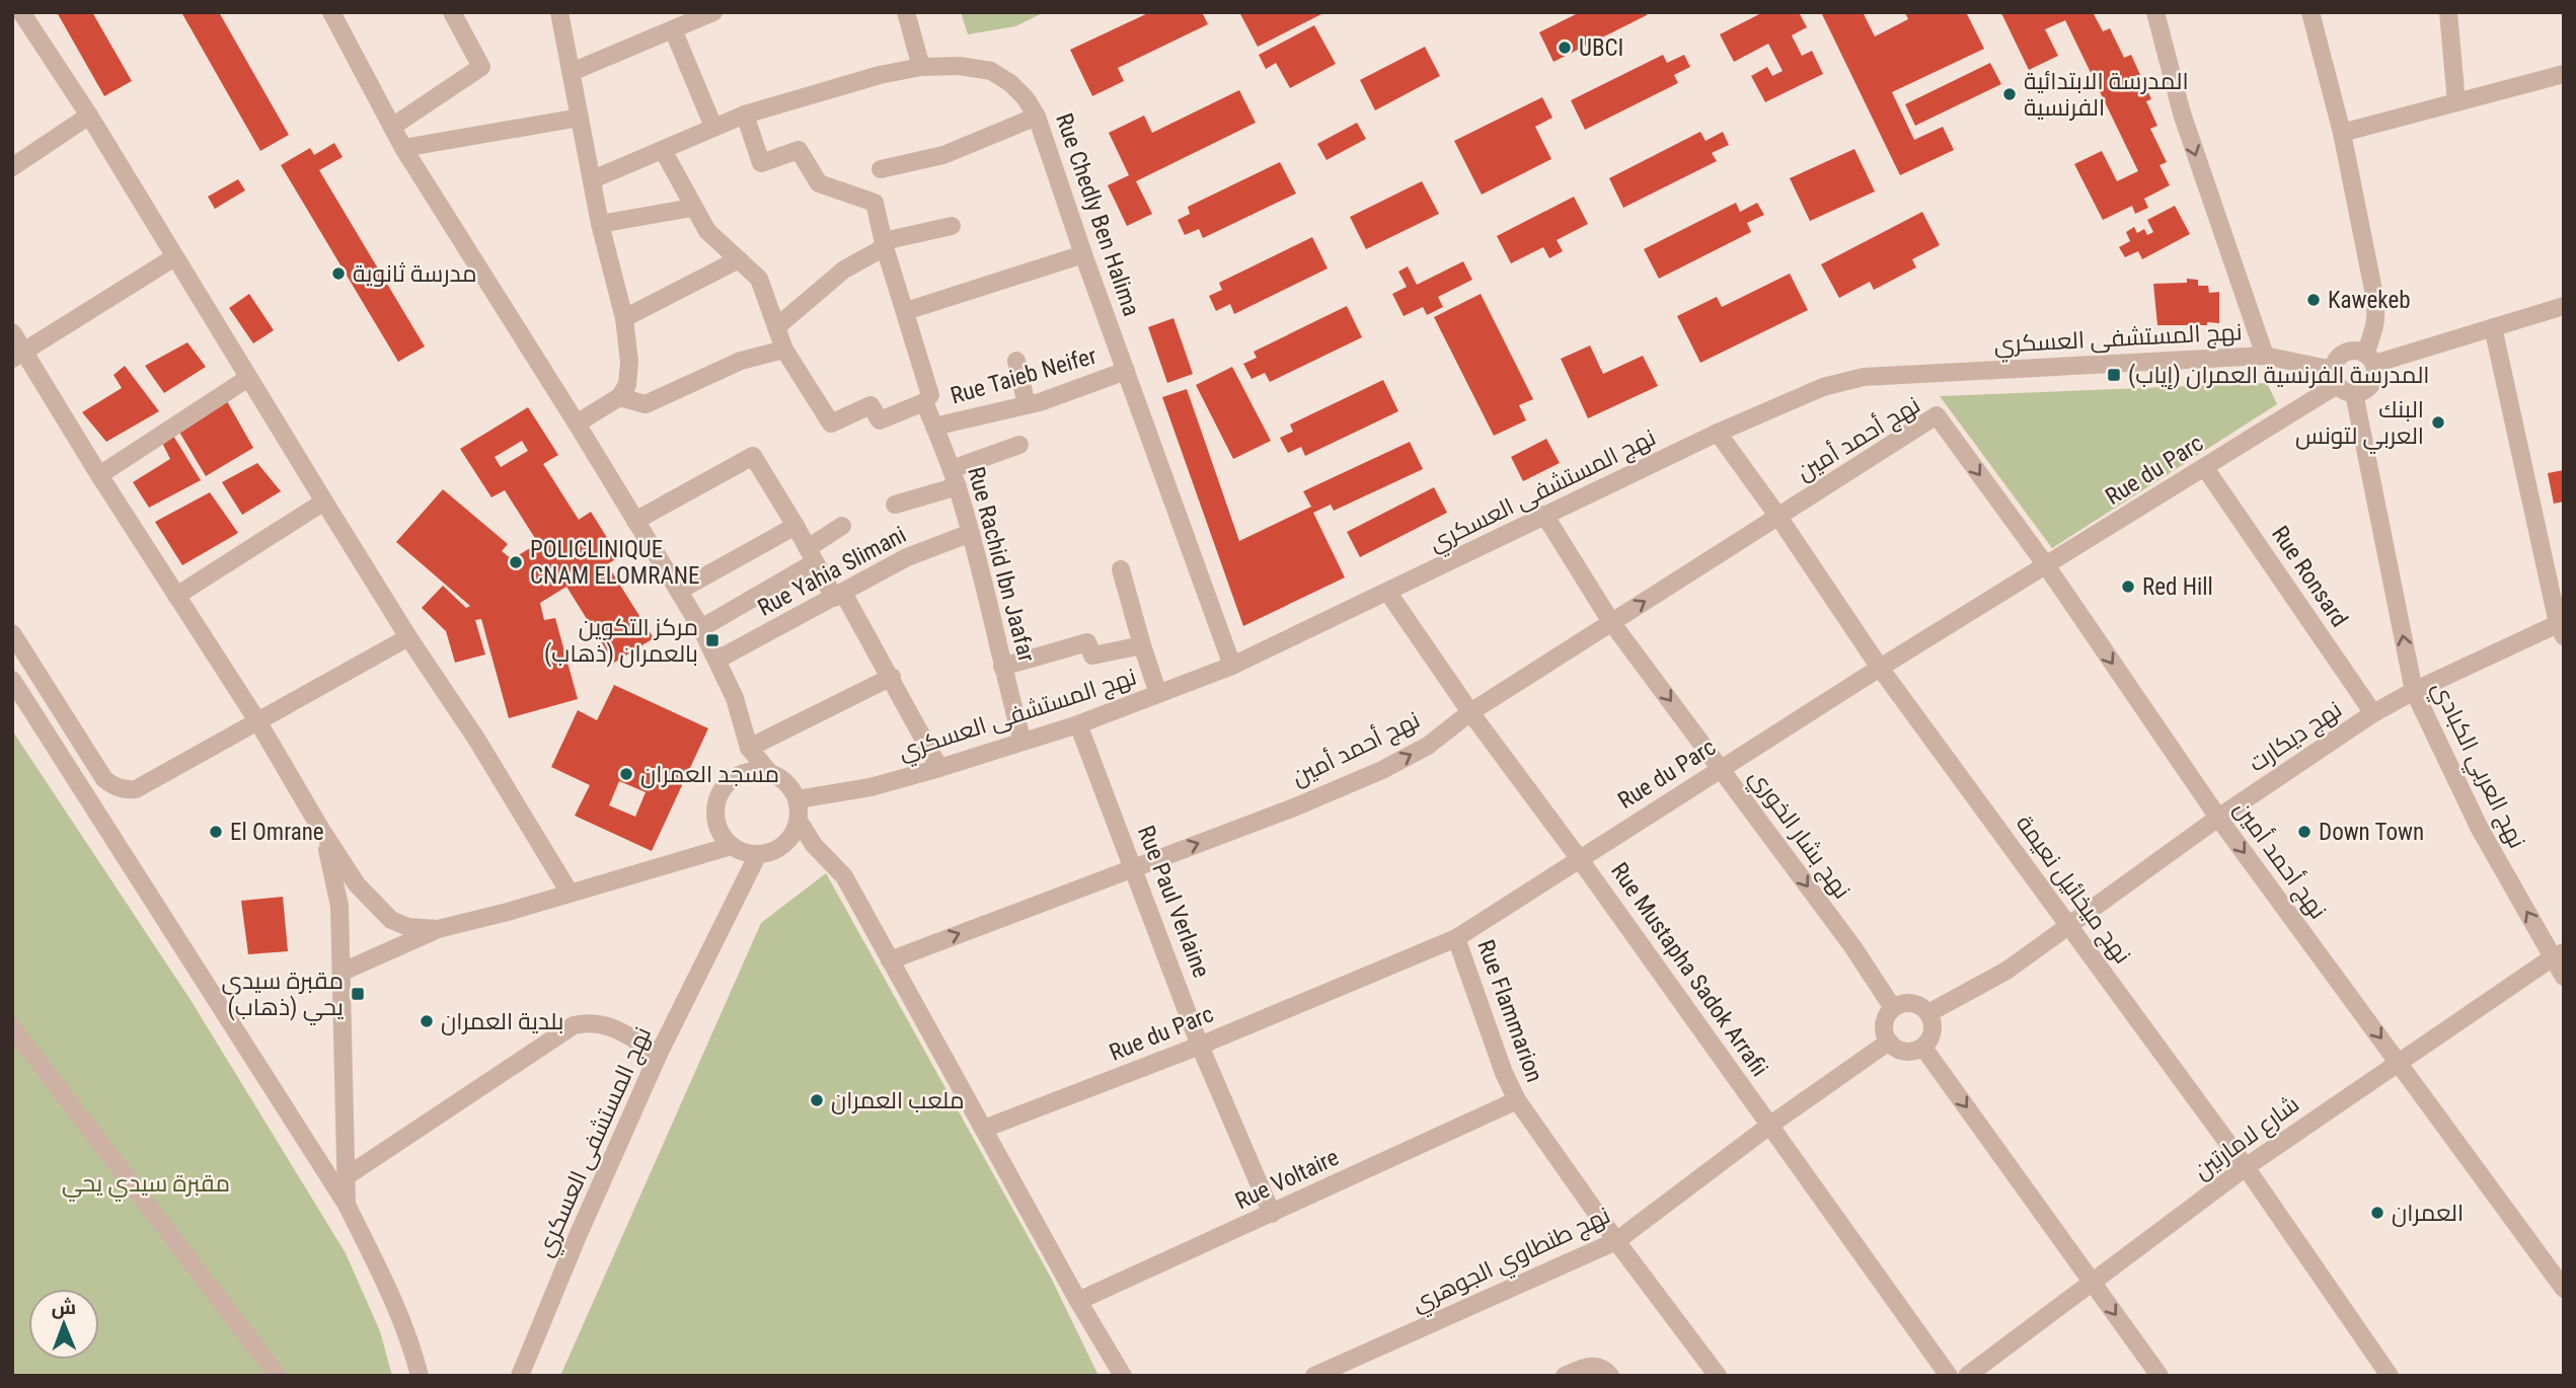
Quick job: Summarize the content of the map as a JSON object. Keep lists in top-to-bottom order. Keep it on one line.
{"streets":{"street":["Rue Chedly Ben Halima","نهج المستشفى العسكري","Rue Taieb Neifer","نهج أحمد أمين","Rue du Parc","Rue Rachid Ibn Jaafar","Rue Yahia Slimani","Rue Ronsard","نهج ديكارت","نهج العربي الكبادي","نهج بشار الخوري","نهج ميخائيل نعيمة","Rue Paul Verlaine","Rue Mustapha Sadok Arrafii","Rue Flammarion","شارع لامارتين","Rue Voltaire","نهج طنطاوي الجوهري"]},"crossings":[["Rue Chedly Ben Halima","نهج المستشفى العسكري"],["Rue Chedly Ben Halima","Rue Taieb Neifer"],["نهج المستشفى العسكري","Rue du Parc"],["نهج المستشفى العسكري","Rue Rachid Ibn Jaafar"],["نهج المستشفى العسكري","نهج العربي الكبادي"],["نهج المستشفى العسكري","نهج بشار الخوري"],["نهج المستشفى العسكري","نهج ميخائيل نعيمة"],["نهج المستشفى العسكري","Rue Paul Verlaine"],["نهج المستشفى العسكري","Rue Mustapha Sadok Arrafii"],["Rue Taieb Neifer","Rue Rachid Ibn Jaafar"],["نهج أحمد أمين","Rue du Parc"],["نهج أحمد أمين","نهج ديكارت"],["نهج أحمد أمين","نهج بشار الخوري"],["نهج أحمد أمين","نهج ميخائيل نعيمة"],["نهج أحمد أمين","Rue Paul Verlaine"],["نهج أحمد أمين","Rue Mustapha Sadok Arrafii"],["نهج أحمد أمين","شارع لامارتين"],["Rue du Parc","Rue Ronsard"],["Rue du Parc","نهج العربي الكبادي"],["Rue du Parc","نهج بشار الخوري"],["Rue du Parc","نهج ميخائيل نعيمة"],["Rue du Parc","Rue Paul Verlaine"],["Rue du Parc","Rue Mustapha Sadok Arrafii"],["Rue du Parc","Rue Flammarion"],["Rue Rachid Ibn Jaafar","Rue Yahia Slimani"],["Rue Ronsard","نهج ديكارت"],["نهج ديكارت","نهج العربي الكبادي"],["نهج ديكارت","نهج بشار الخوري"],["نهج ديكارت","نهج ميخائيل نعيمة"],["نهج ديكارت","نهج طنطاوي الجوهري"],["نهج العربي الكبادي","شارع لامارتين"],["نهج بشار الخوري","نهج طنطاوي الجوهري"],["نهج ميخائيل نعيمة","شارع لامارتين"],["Rue Paul Verlaine","Rue Voltaire"],["Rue Mustapha Sadok Arrafii","نهج طنطاوي الجوهري"],["Rue Flammarion","Rue Voltaire"],["Rue Flammarion","نهج طنطاوي الجوهري"]],"one_way":["نهج بشار الخوري"],"parks":["مقبرة سيدي يحي"],"places":{"other":["UBCI","المدرسة الابتدائية الفرنسية","مدرسة ثانوية","Kawekeb","البنك العربي لتونس","POLICLINIQUE CNAM ELOMRANE","Red Hill","مسجد العمران","El Omrane","Down Town","بلدية العمران","ملعب العمران","العمران"],"transit":["المدرسة الفرنسية العمران (إياب)","مركز التكوين بالعمران (ذهاب)","مقبرة سيدي يحي (ذهاب)"]},"north":"top"}
